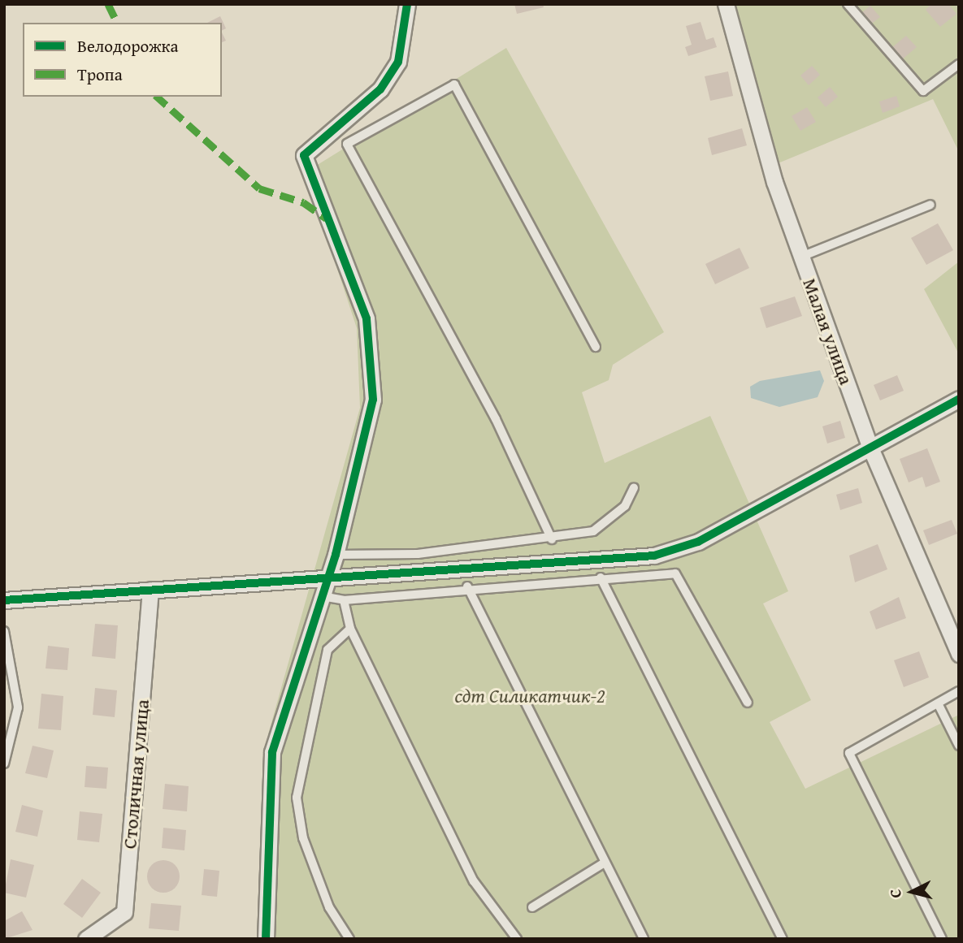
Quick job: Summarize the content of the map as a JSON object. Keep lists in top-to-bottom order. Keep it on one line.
{"streets":{"street":["Малая улица","Столичная улица"]},"parks":["сдт Силикатчик-2"],"legend":["Велодорожка","Тропа"],"north":"left"}
